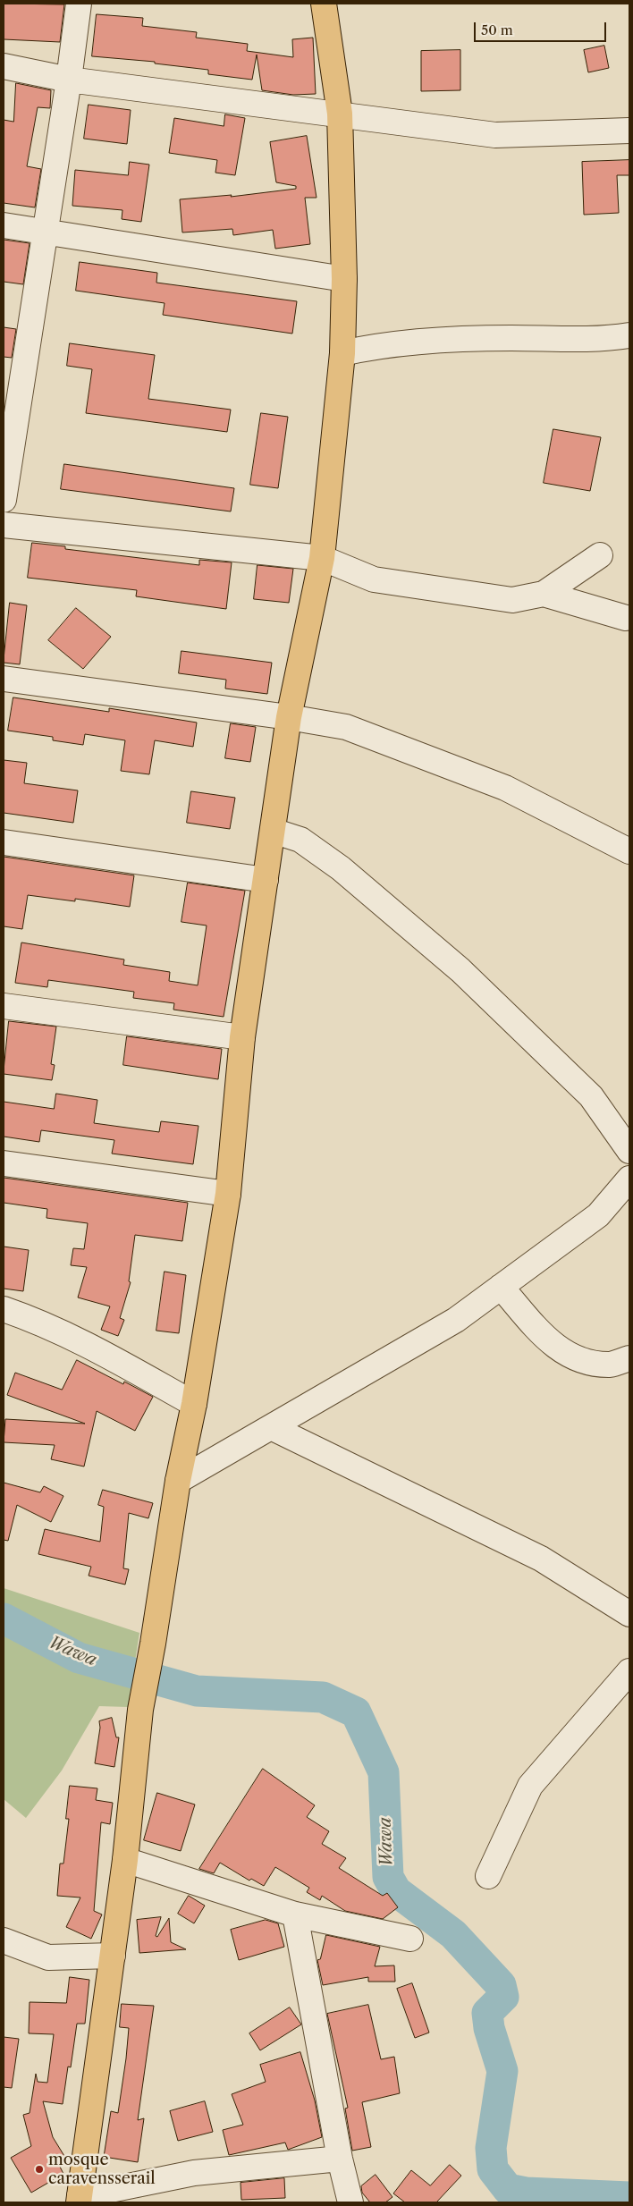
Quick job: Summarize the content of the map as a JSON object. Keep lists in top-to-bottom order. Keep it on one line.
{"water":["Wawa"],"places":["mosque caravensserail"],"scale_bar":"50 m"}
